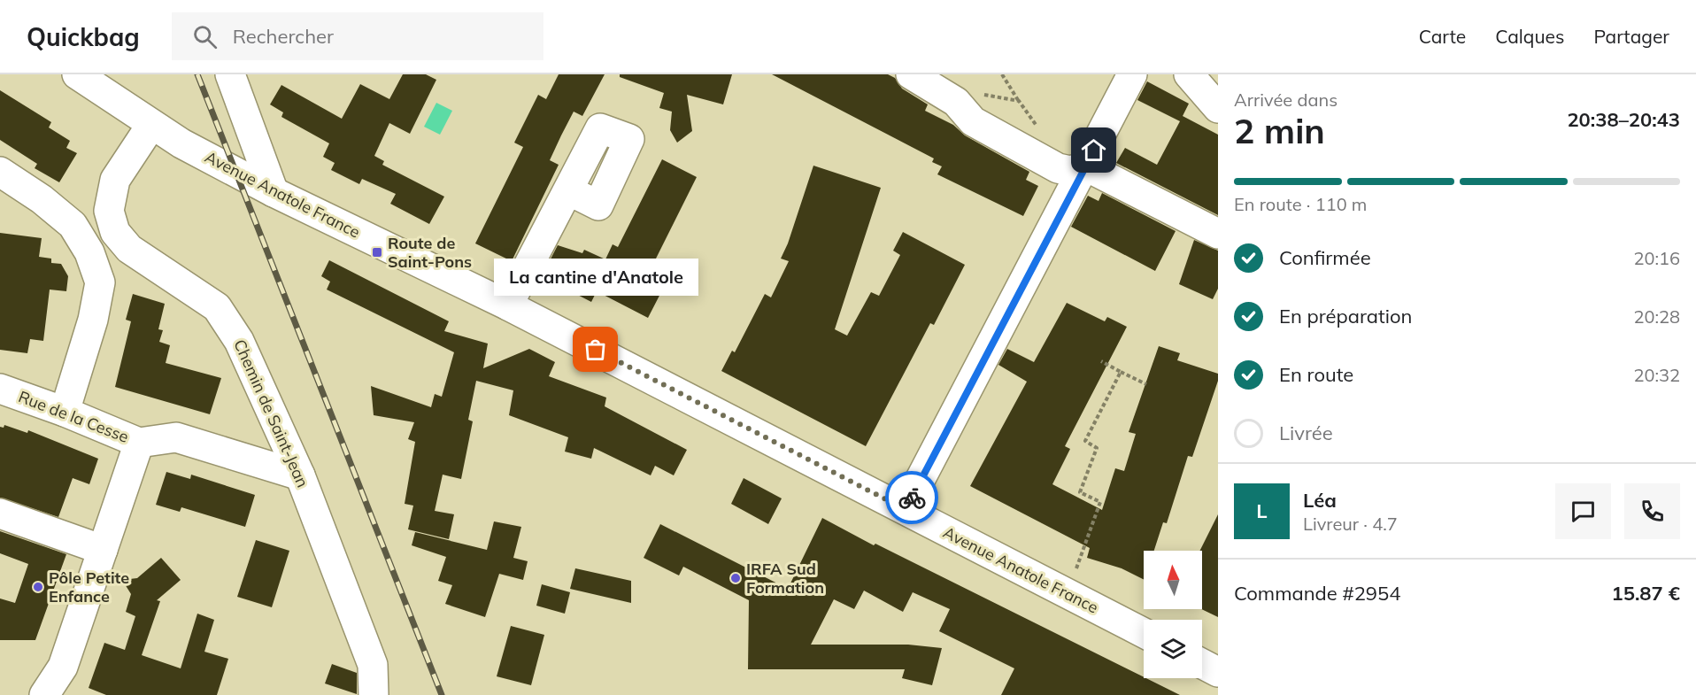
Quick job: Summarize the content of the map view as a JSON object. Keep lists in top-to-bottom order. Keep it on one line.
{"streets":{"street":["Avenue Anatole France","Chemin de Saint-Jean","Rue de la Cesse"]},"crossings":[["Avenue Anatole France","Chemin de Saint-Jean"],["Chemin de Saint-Jean","Rue de la Cesse"]],"places":{"transit":["Route de Saint-Pons"],"other":["La cantine d'Anatole","IRFA Sud Formation","Pôle Petite Enfance"]},"north":"top","page":{"header":"Quickbag","search":"Rechercher","nav":["Carte","Calques","Partager"],"heading":["2 min","Arrivée dans","20:38–20:43"],"panel":["Léa","Livreur · 4.7","Commande #2954","15.87 €"],"bar":"En route · 110 m","list":[["Confirmée","20:16"],["En préparation","20:28"],["En route","20:32"],"Livrée"],"bubble":"La cantine d'Anatole","round":"L"}}
